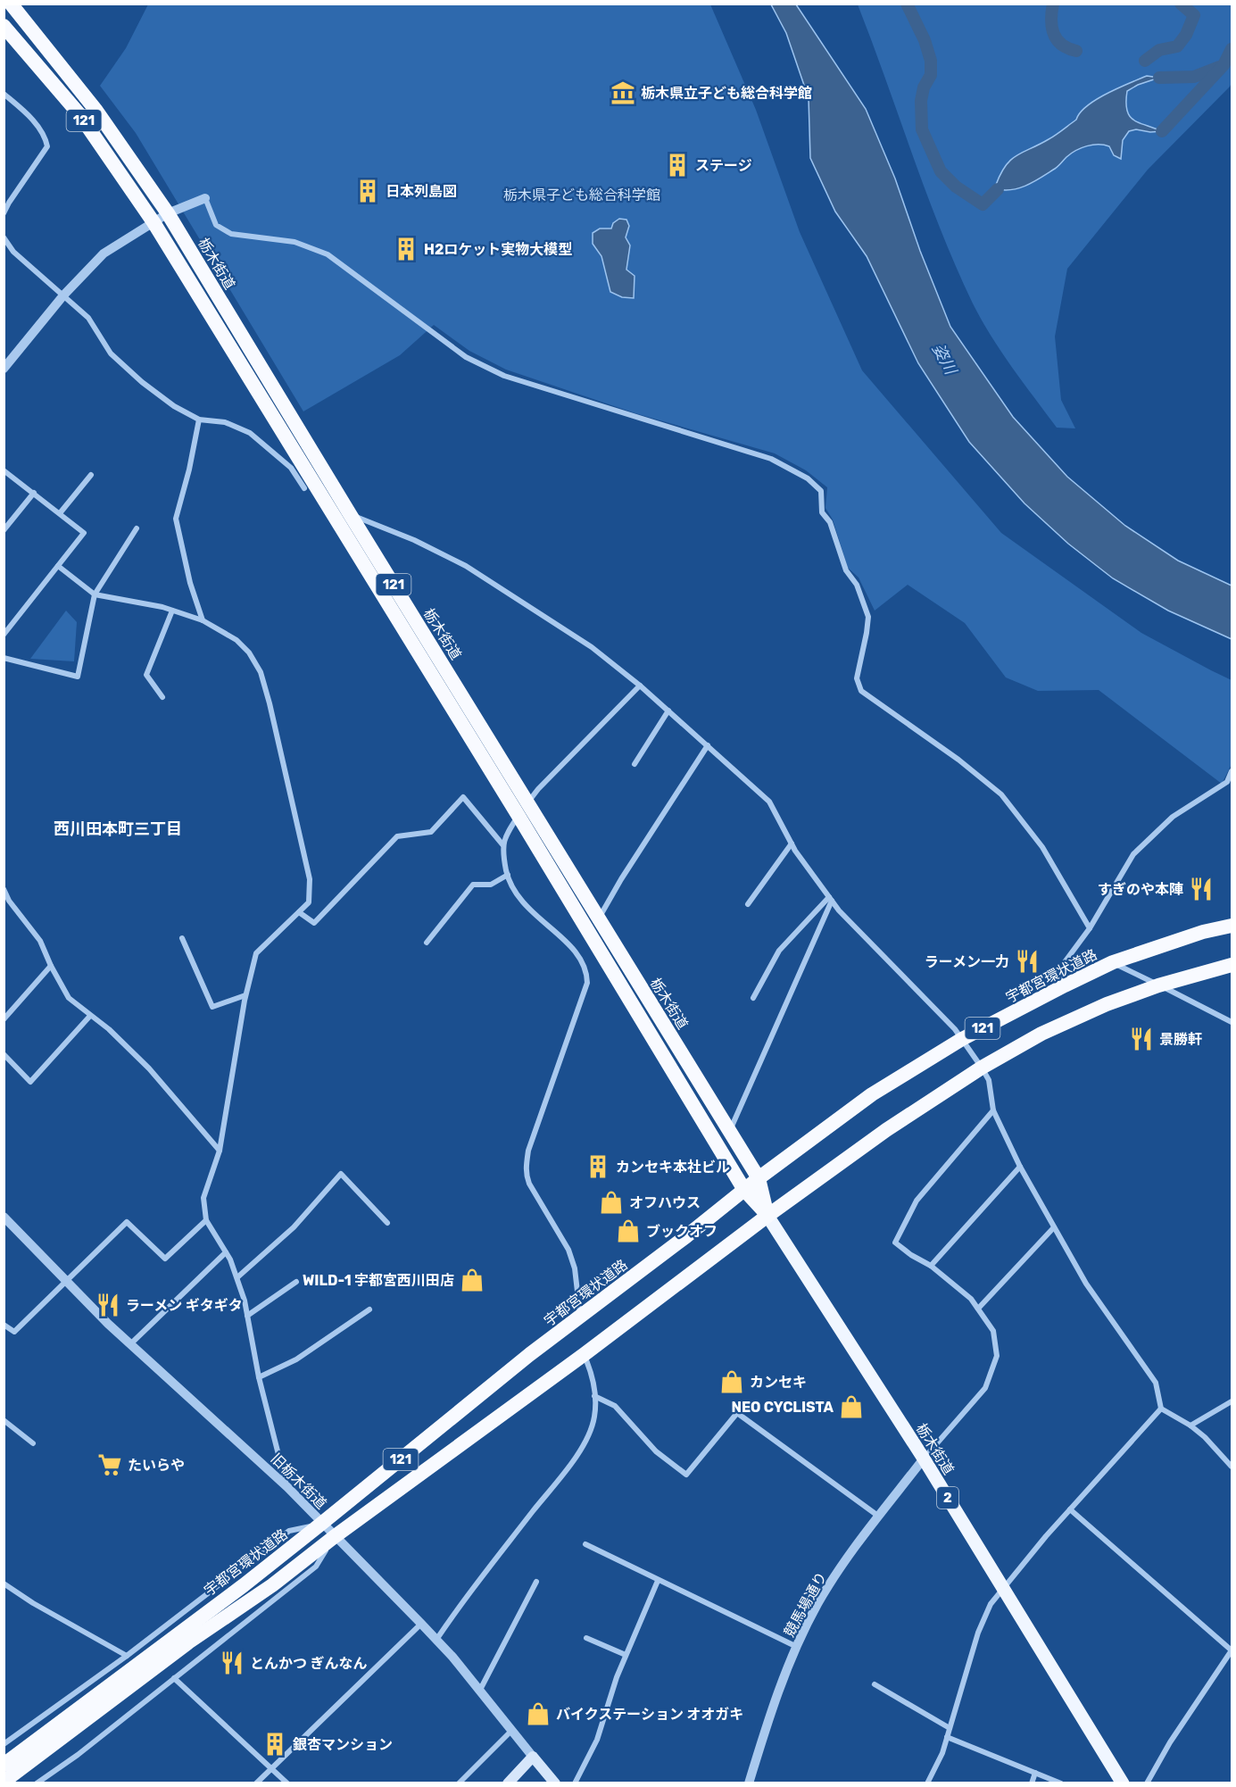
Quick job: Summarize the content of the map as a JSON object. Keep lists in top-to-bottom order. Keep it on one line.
{"streets":{"highway":["121","栃木街道","宇都宮環状道路"],"main road":["旧栃木街道","2"],"street":["競馬場通り"]},"crossings":[["栃木街道","宇都宮環状道路"],["栃木街道","競馬場通り"],["宇都宮環状道路","旧栃木街道"]],"districts":["西川田本町三丁目"],"water":["姿川"],"parks":["栃木県子ども総合科学館"],"places":{"museum":["栃木県立子ども総合科学館"],"building":["ステージ","日本列島図","H2ロケット実物大模型","カンセキ本社ビル","銀杏マンション"],"restaurant":["すぎのや本陣","ラーメン一力","景勝軒","ラーメン ギタギタ","とんかつ ぎんなん"],"shop":["オフハウス","ブックオフ","WILD-1 宇都宮西川田店","カンセキ","NEO CYCLISTA","バイクステーション オオガキ"],"supermarket":["たいらや"]}}
